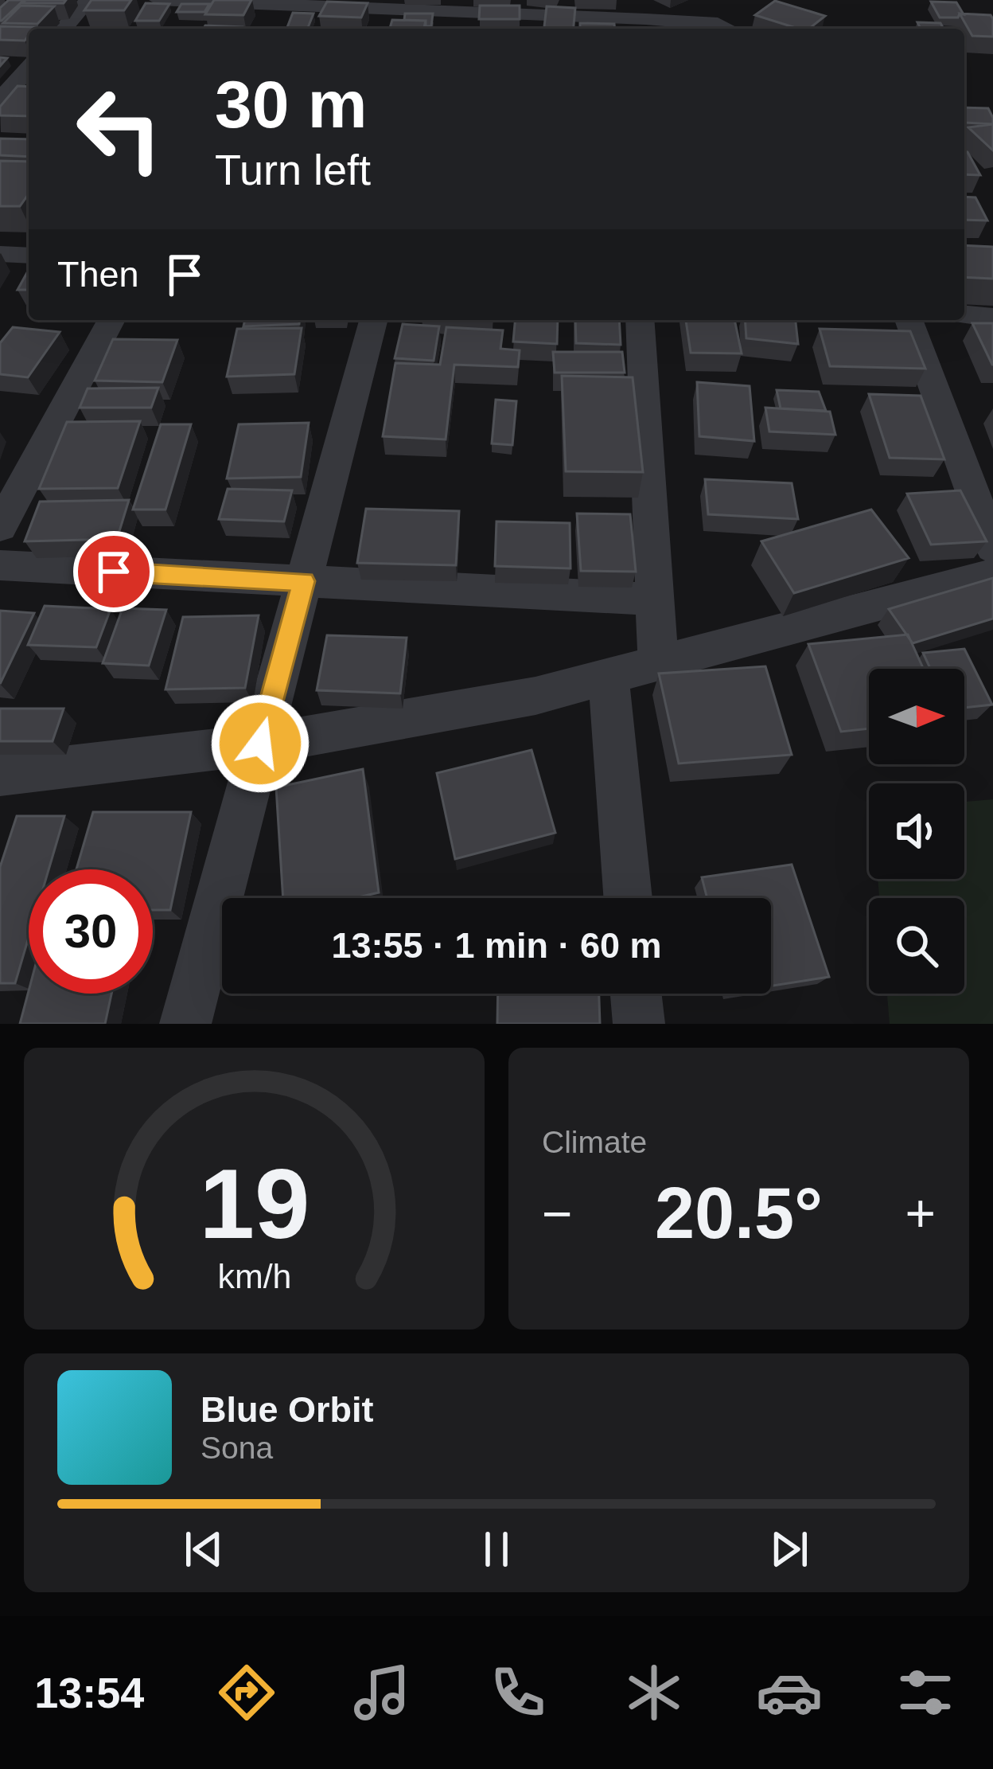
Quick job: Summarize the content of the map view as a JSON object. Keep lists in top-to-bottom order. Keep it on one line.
{"north":"right","page":{"turn":["30 m","Turn left"],"then":"Then","limit":"30","trip":"13:55 · 1 min · 60 m","tile":"Climate","heat":["−","20.5°","+"],"song":["Blue Orbit","Sona"],"tabs":"13:54","gauge":["19","km/h"]}}
